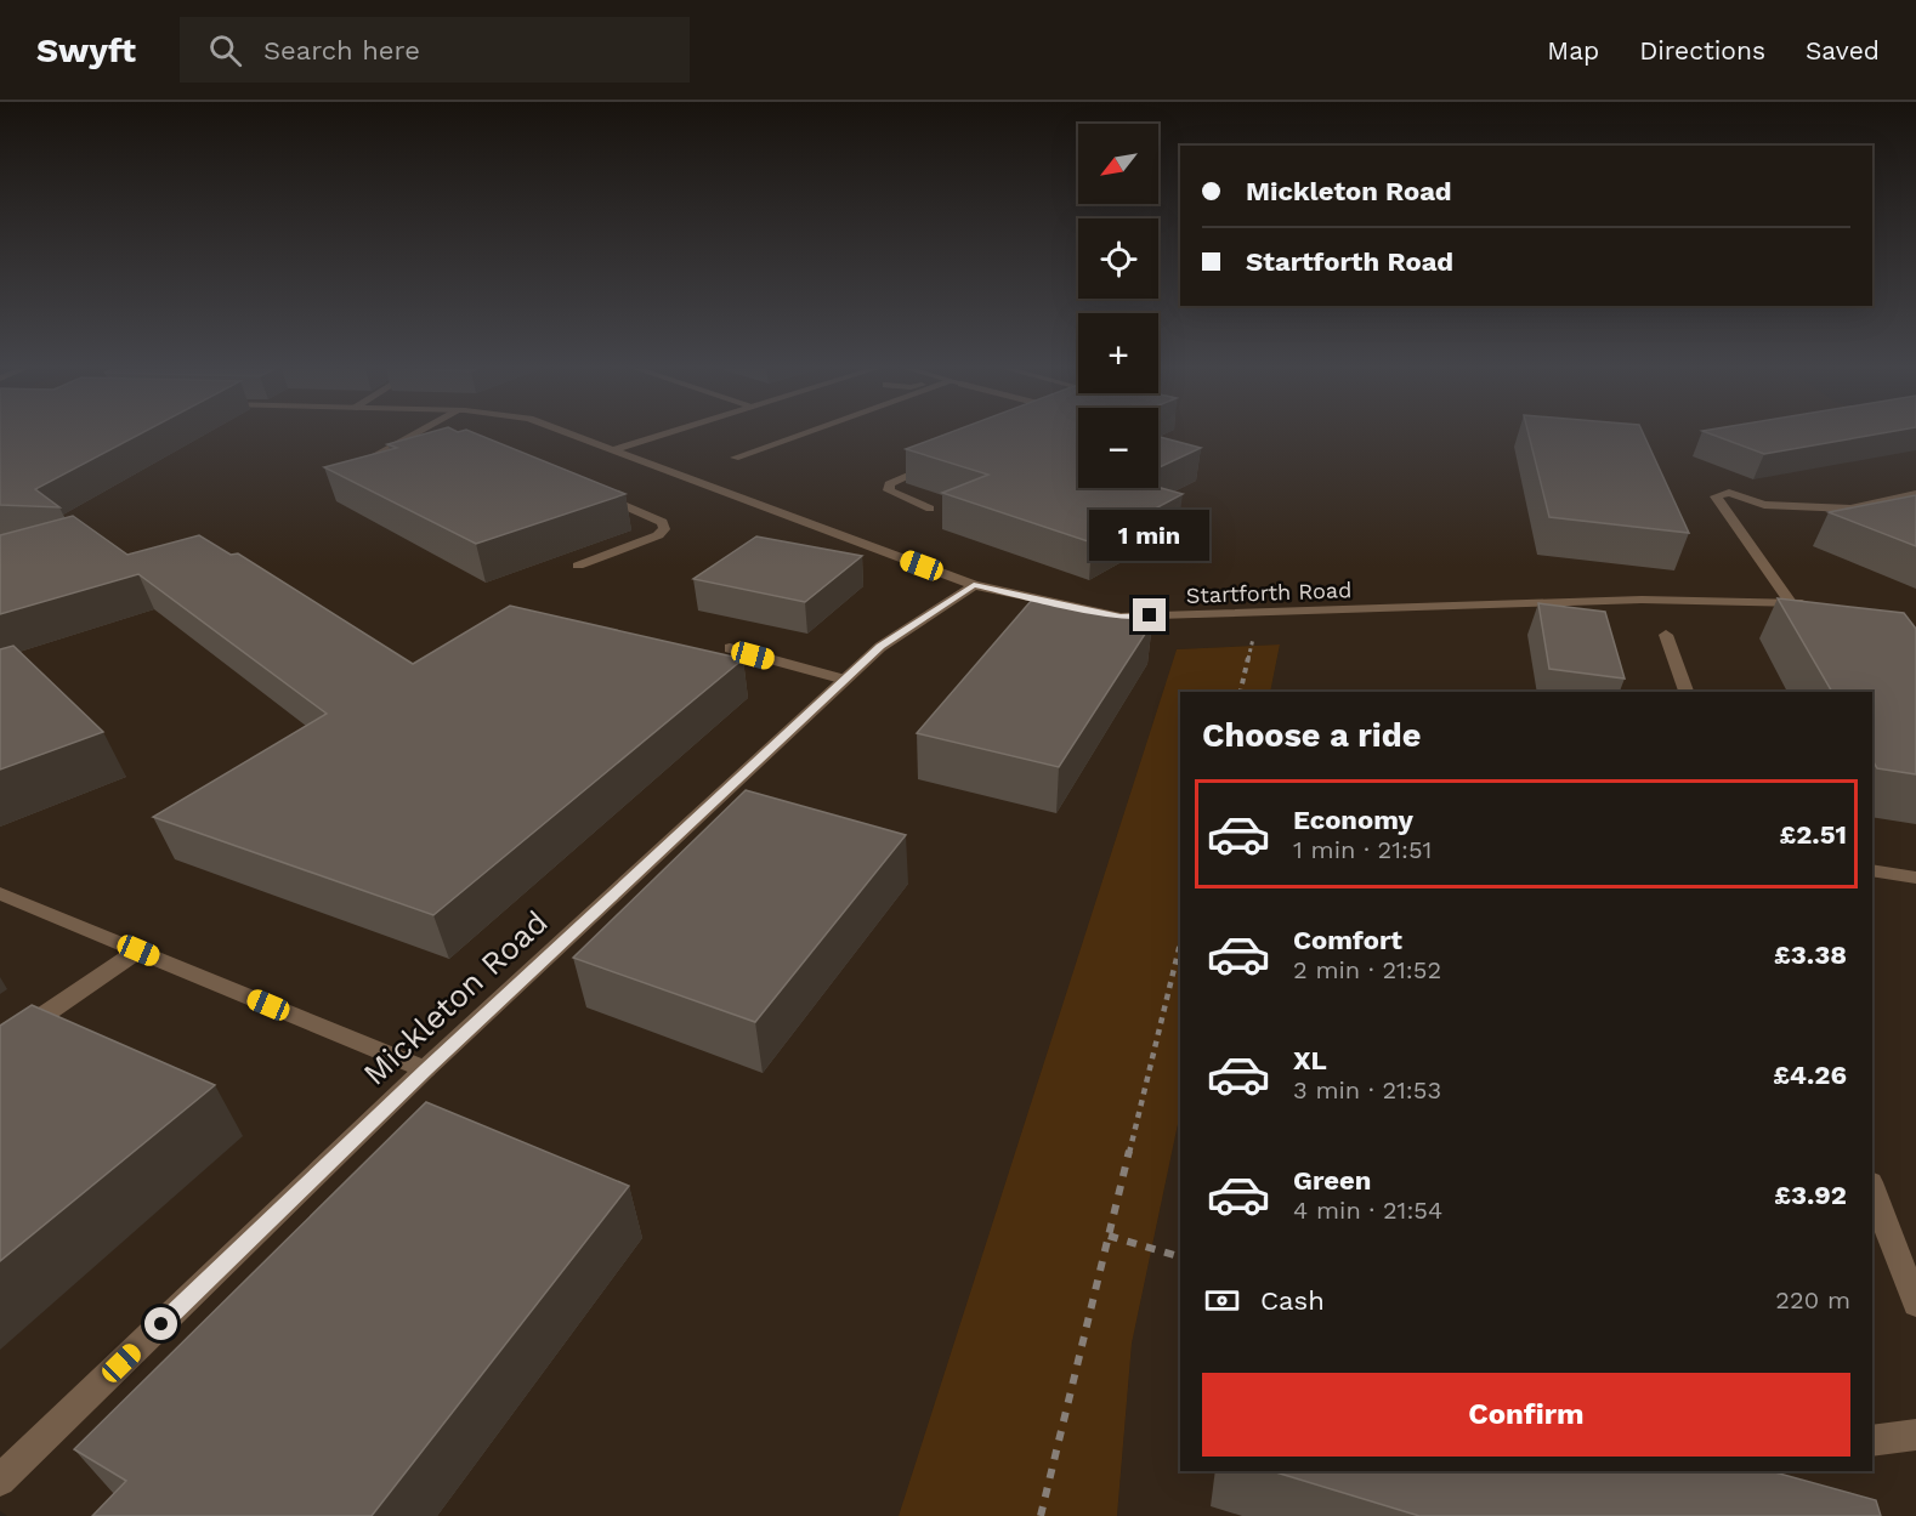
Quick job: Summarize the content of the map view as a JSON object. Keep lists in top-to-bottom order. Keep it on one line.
{"streets":{"street":["Startforth Road","Mickleton Road"]},"crossings":[["Startforth Road","Mickleton Road"]],"north":"bottom left","page":{"header":"Swyft","search":"Search here","nav":["Map","Directions","Saved"],"map_buttons":["+","−"],"banner":["Mickleton Road","Startforth Road"],"bubble":"1 min","heading":"Choose a ride","list":[{"name":"Economy","note":"1 min · 21:51","value":"£2.51"},{"name":"Comfort","note":"2 min · 21:52","value":"£3.38"},{"name":"XL","note":"3 min · 21:53","value":"£4.26"},{"name":"Green","note":"4 min · 21:54","value":"£3.92"}],"pay":["Cash","220 m"],"buttons":"Confirm"}}
